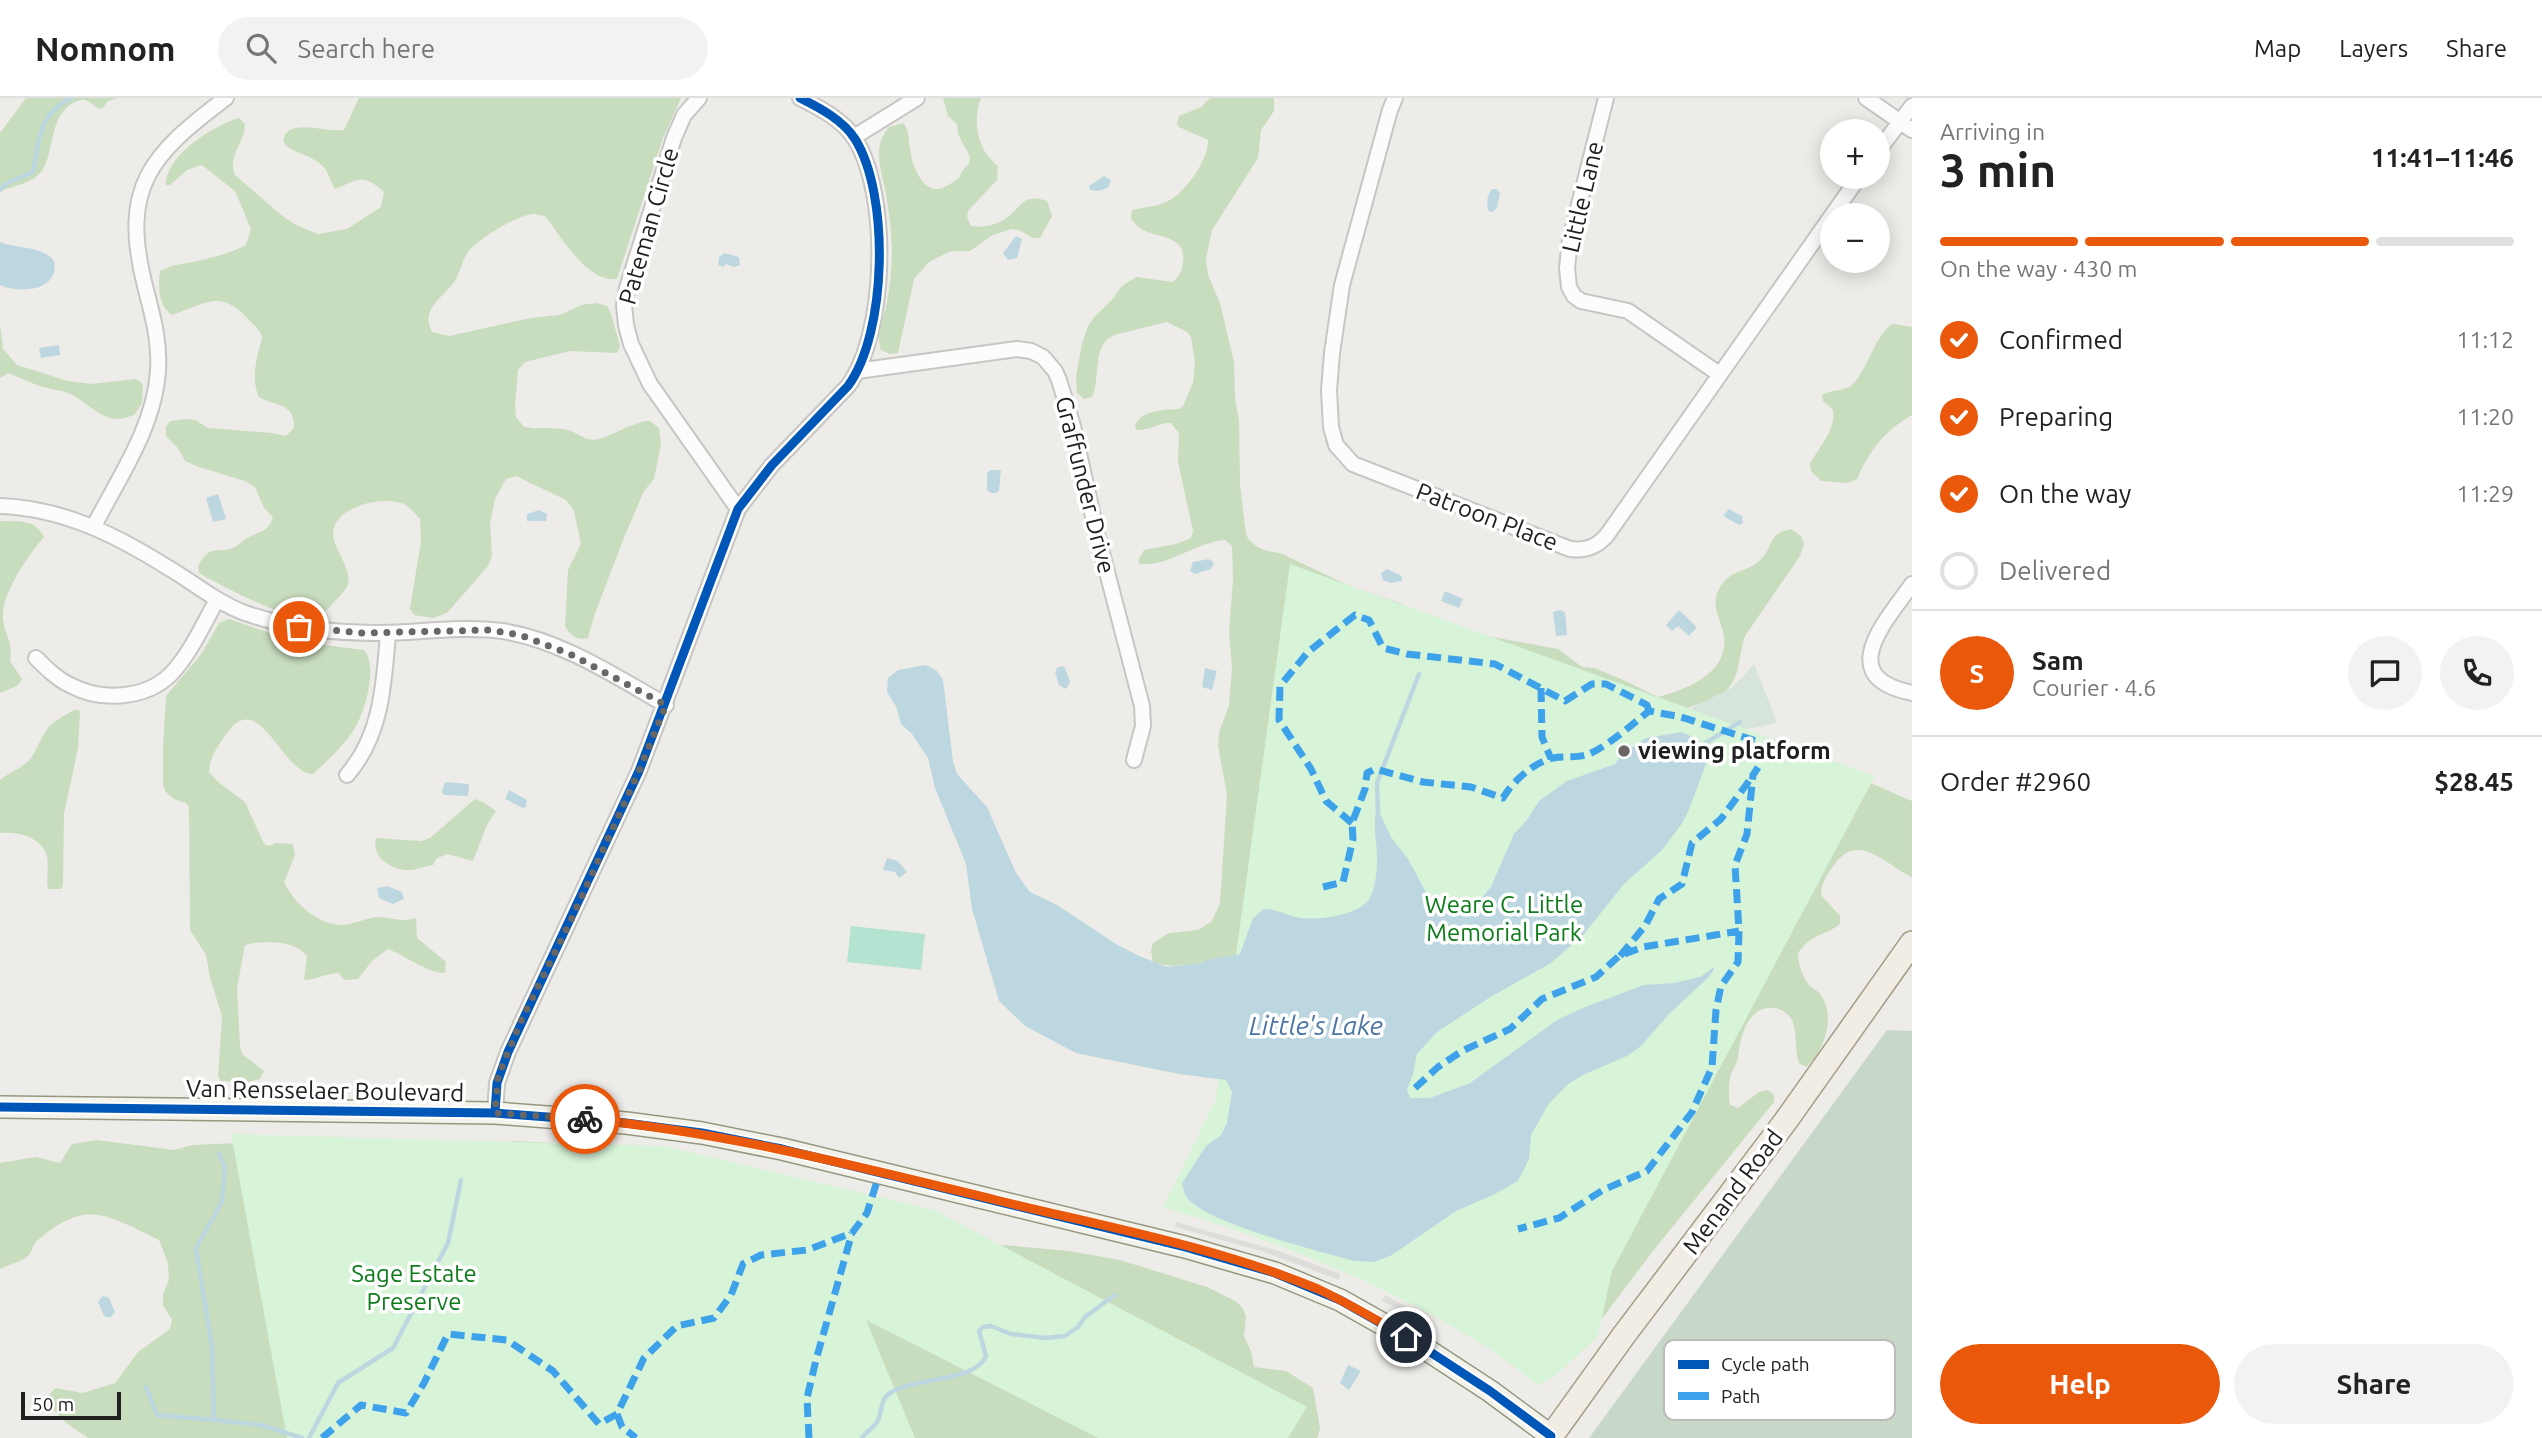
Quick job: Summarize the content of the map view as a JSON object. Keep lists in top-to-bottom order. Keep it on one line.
{"streets":{"main road":["Van Rensselaer Boulevard","Menand Road"],"street":["Little Lane","Pateman Circle","Graffunder Drive","Patroon Place"]},"crossings":[["Little Lane","Patroon Place"],["Van Rensselaer Boulevard","Menand Road"]],"water":["Little's Lake"],"parks":["Weare C. Little Memorial Park","Sage Estate Preserve"],"places":["viewing platform"],"legend":["Cycle path","Path"],"scale_bar":"50 m","page":{"header":"Nomnom","search":"Search here","nav":["Map","Layers","Share"],"heading":["3 min","Arriving in","11:41–11:46"],"panel":["Sam","Courier · 4.6","Order #2960","$28.45"],"map_buttons":["+","−"],"bar":"On the way · 430 m","list":[["Confirmed","11:12"],["Preparing","11:20"],["On the way","11:29"],"Delivered"],"round":"S","buttons":["Help","Share"],"scale":"50 m"}}
